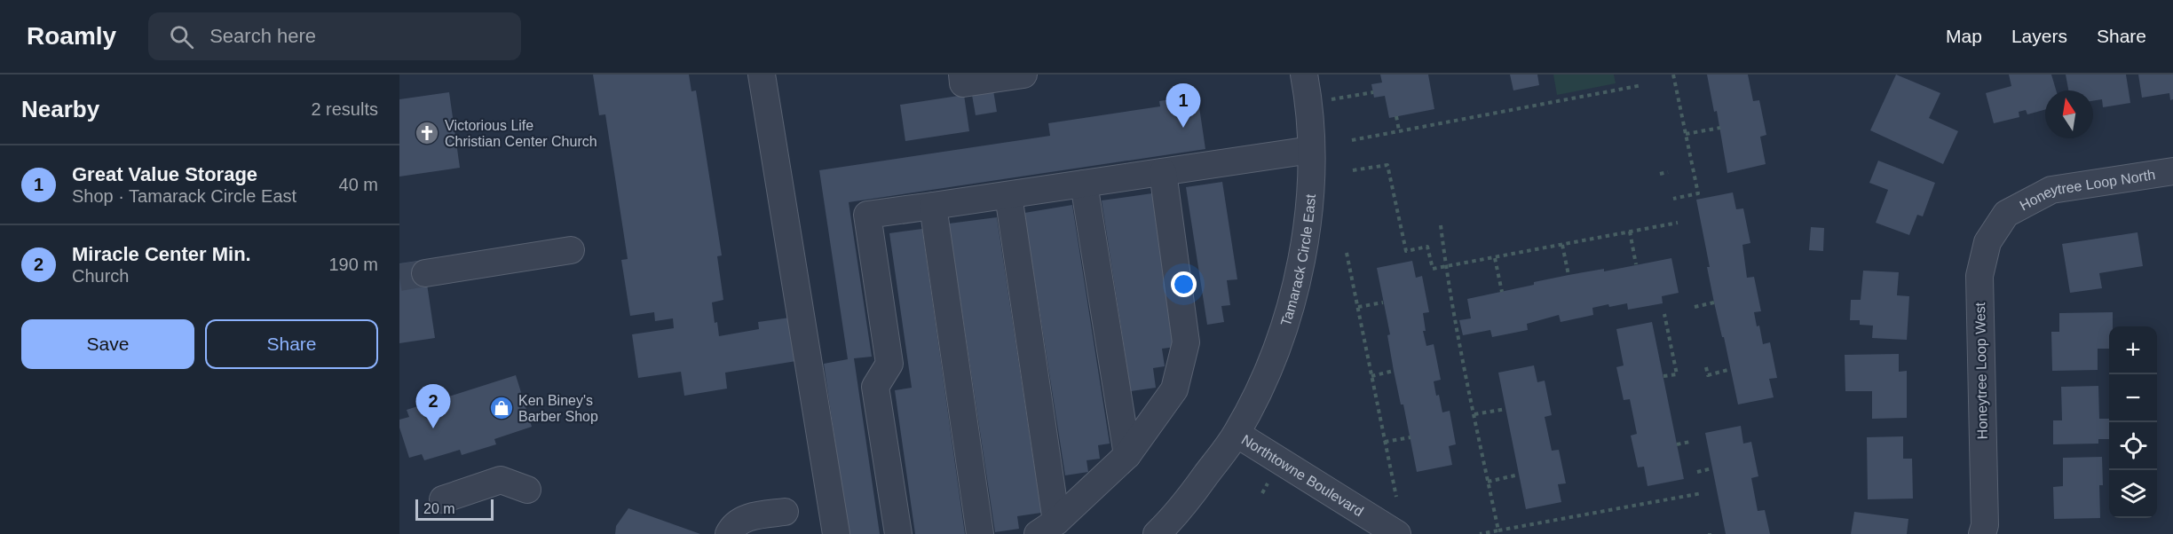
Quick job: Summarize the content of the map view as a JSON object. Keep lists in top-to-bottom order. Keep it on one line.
{"streets":{"street":["Honeytree Loop North","Tamarack Circle East","Honeytree Loop West","Northtowne Boulevard"]},"crossings":[["Honeytree Loop North","Honeytree Loop West"],["Tamarack Circle East","Northtowne Boulevard"]],"places":{"church":["Victorious Life Christian Center Church"],"shop":["Ken Biney's Barber Shop"]},"scale_bar":"20 m","north":"top","page":{"header":"Roamly","search":"Search here","nav":["Map","Layers","Share"],"heading":["Nearby","2 results"],"pins":["1","2"],"list":[{"mark":"1","name":"Great Value Storage","note":"Shop · Tamarack Circle East","value":"40 m"},{"mark":"2","name":"Miracle Center Min.","note":"Church","value":"190 m"}],"buttons":["Save","Share"],"map_buttons":["+","−"],"scale":"20 m"}}
